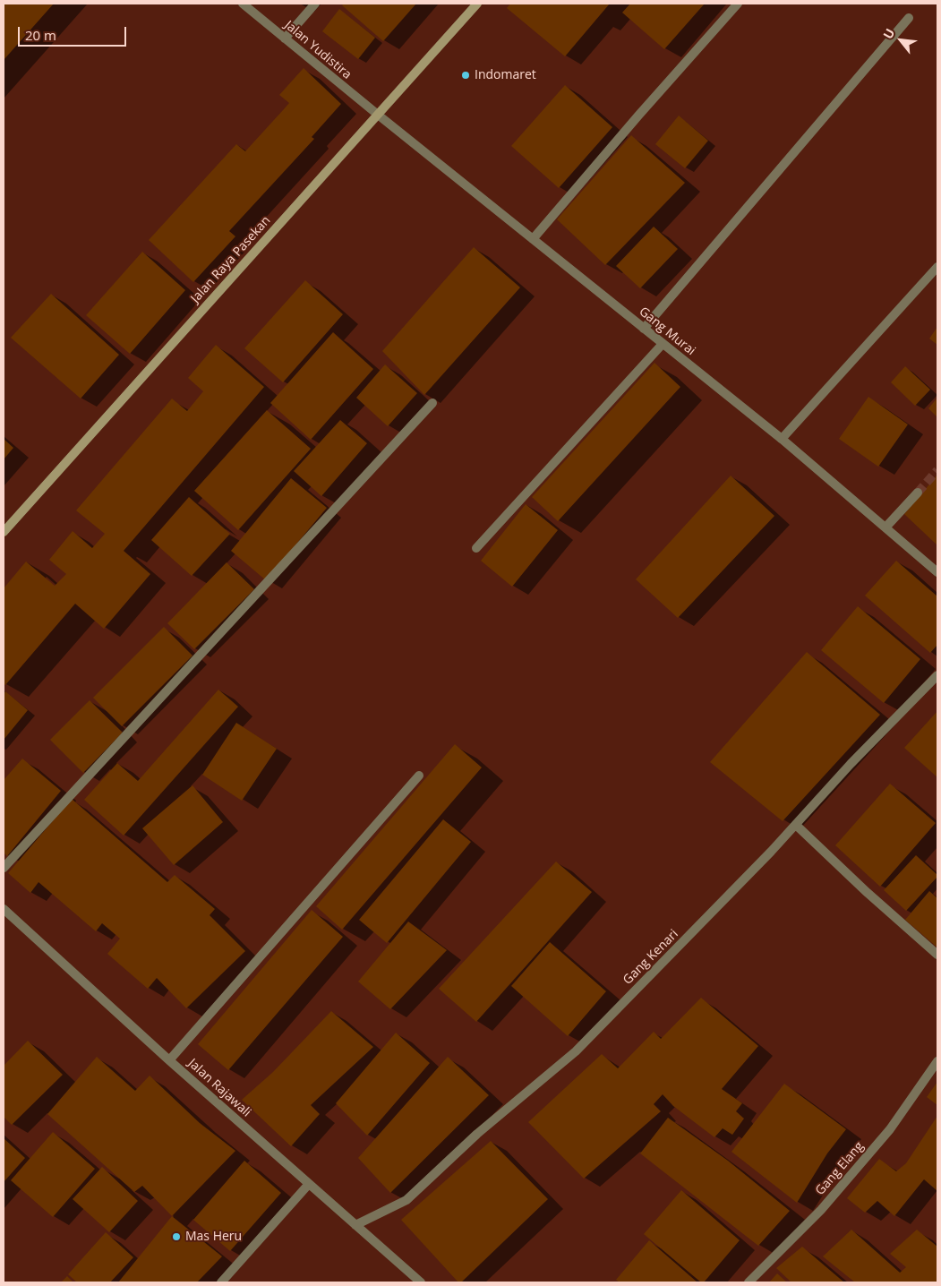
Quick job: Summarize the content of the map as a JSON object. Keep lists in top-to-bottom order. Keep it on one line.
{"streets":{"street":["Jalan Yudistira","Jalan Raya Pasekan","Gang Murai","Gang Kenari","Jalan Rajawali","Gang Elang"]},"crossings":[["Jalan Yudistira","Jalan Raya Pasekan"],["Jalan Yudistira","Gang Murai"],["Jalan Raya Pasekan","Gang Murai"],["Gang Kenari","Jalan Rajawali"]],"places":["Indomaret","Mas Heru"],"scale_bar":"20 m","north":"top left"}
